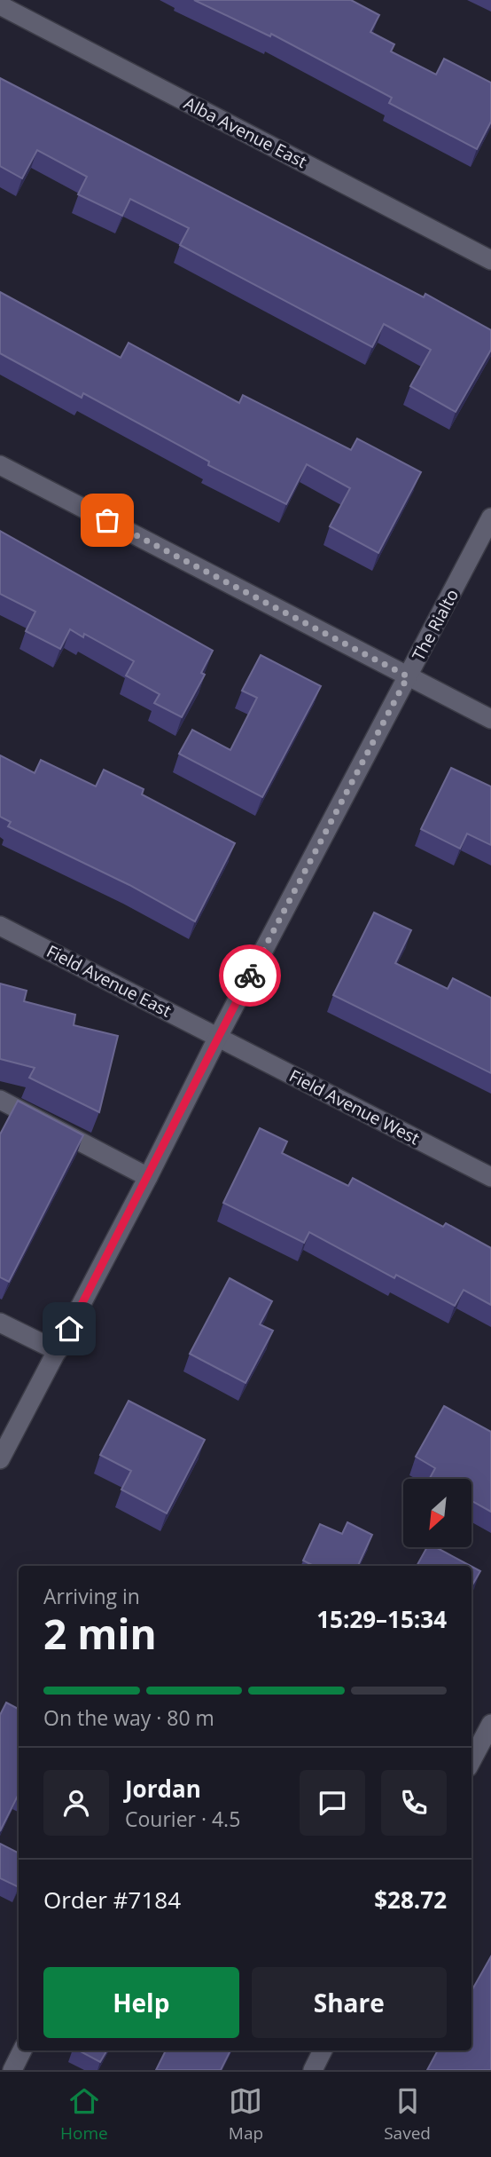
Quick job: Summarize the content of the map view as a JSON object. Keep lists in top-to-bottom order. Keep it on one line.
{"streets":{"street":["Alba Avenue East","The Rialto","Field Avenue East","Field Avenue West"]},"crossings":[["The Rialto","Field Avenue East"],["The Rialto","Field Avenue West"],["Field Avenue East","Field Avenue West"]],"north":"bottom left","page":{"heading":["2 min","Arriving in","15:29–15:34"],"panel":["Jordan","Courier · 4.5","Order #7184","$28.72"],"bar":"On the way · 80 m","buttons":["Help","Share"],"tabs":["Home","Map","Saved"]}}
